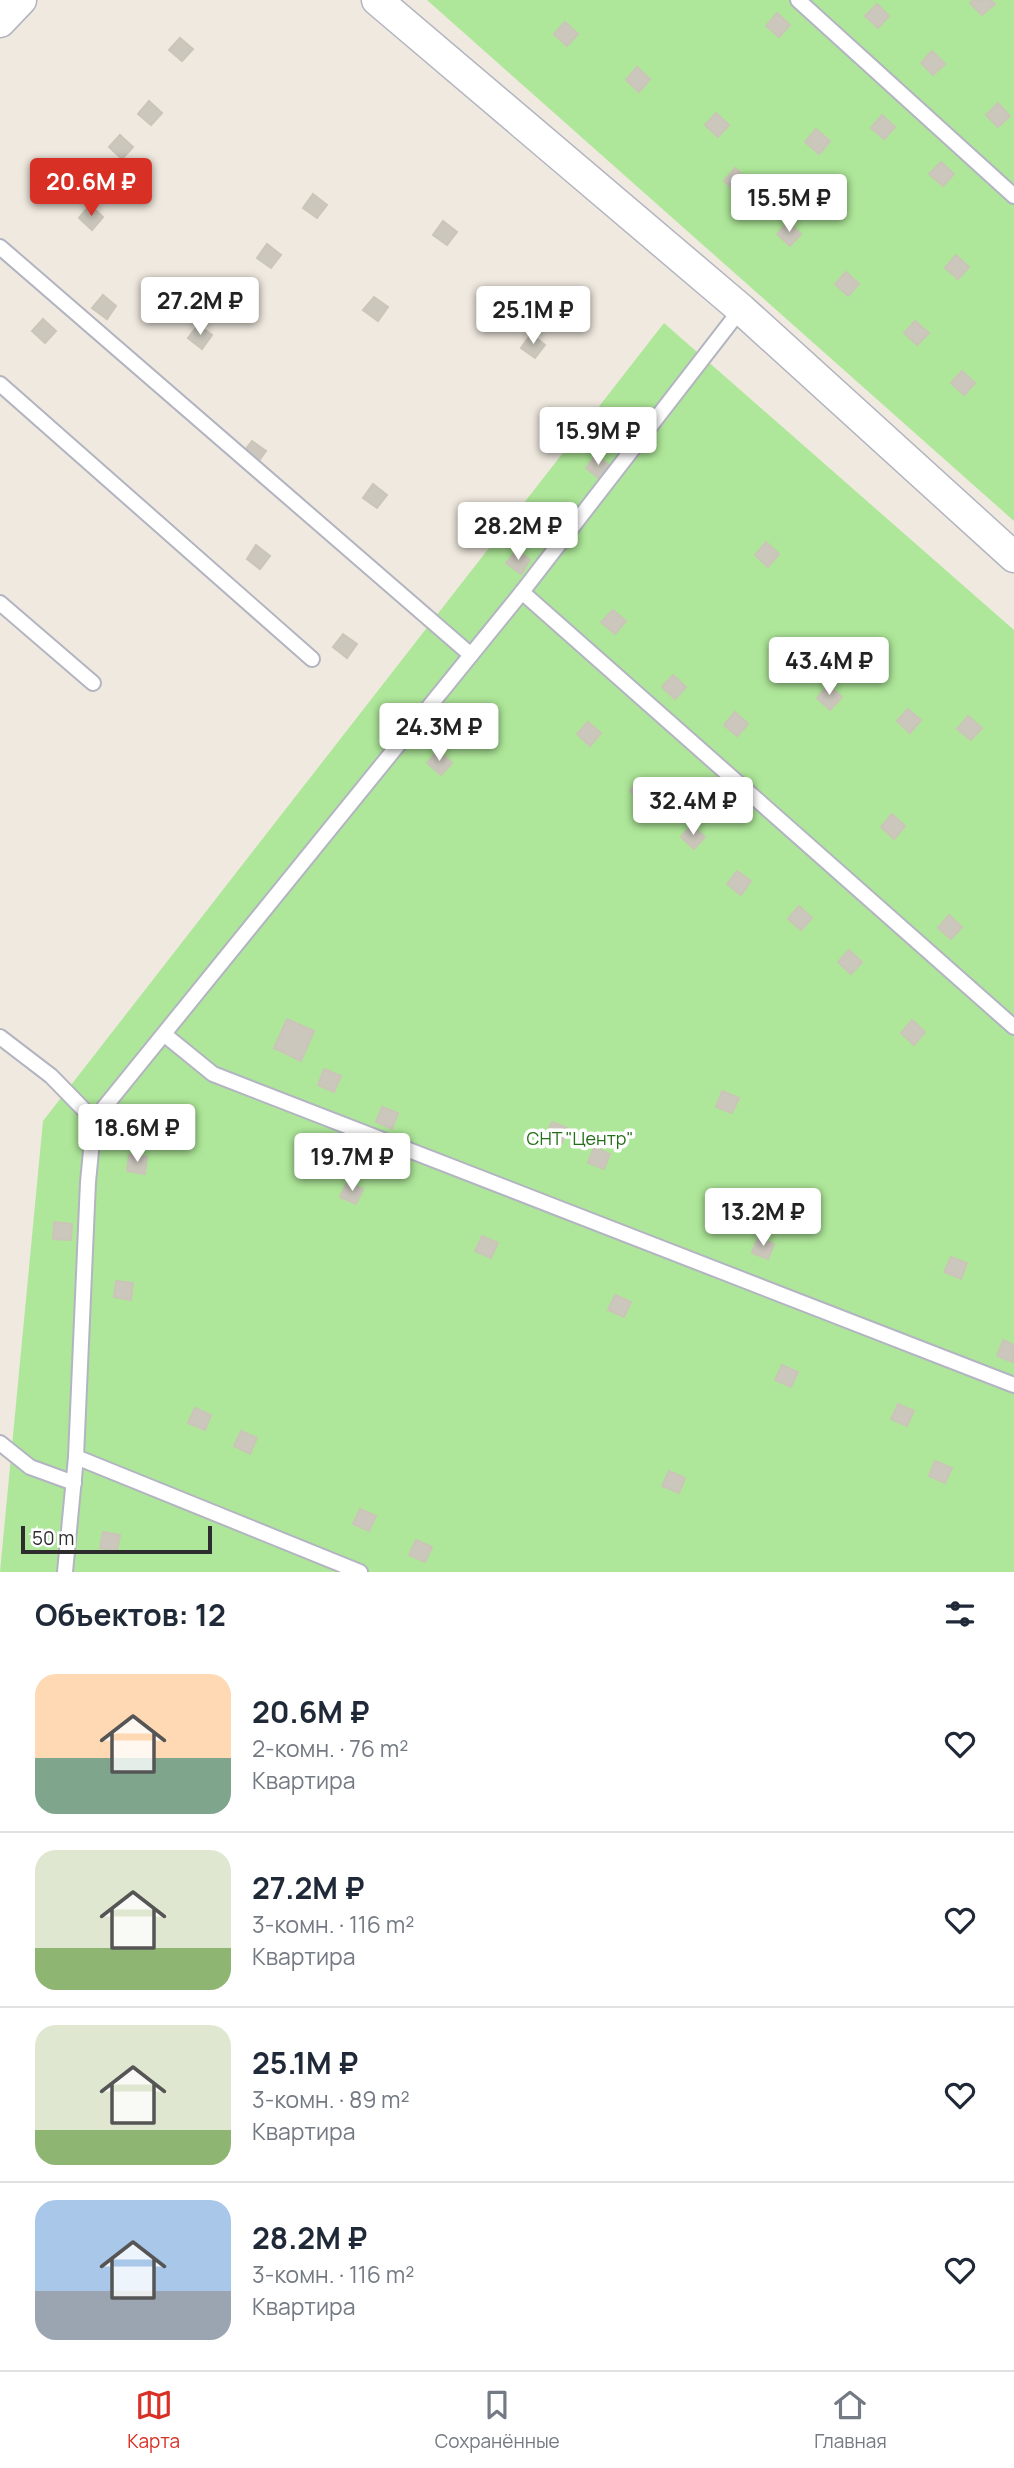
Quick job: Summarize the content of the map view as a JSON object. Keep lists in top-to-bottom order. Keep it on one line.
{"parks":["СНТ \"Центр\""],"scale_bar":"50 m","page":{"price":["20.6M ₽","15.5M ₽","27.2M ₽","25.1M ₽","15.9M ₽","28.2M ₽","43.4M ₽","24.3M ₽","32.4M ₽","18.6M ₽","19.7M ₽","13.2M ₽"],"scale":"50 m","heading":"Объектов: 12","list":[{"name":"20.6M ₽","note":"2-комн. · 76 m² · Квартира"},{"name":"27.2M ₽","note":"3-комн. · 116 m² · Квартира"},{"name":"25.1M ₽","note":"3-комн. · 89 m² · Квартира"},{"name":"28.2M ₽","note":"3-комн. · 116 m² · Квартира"}],"tabs":["Карта","Сохранённые","Главная"]}}
